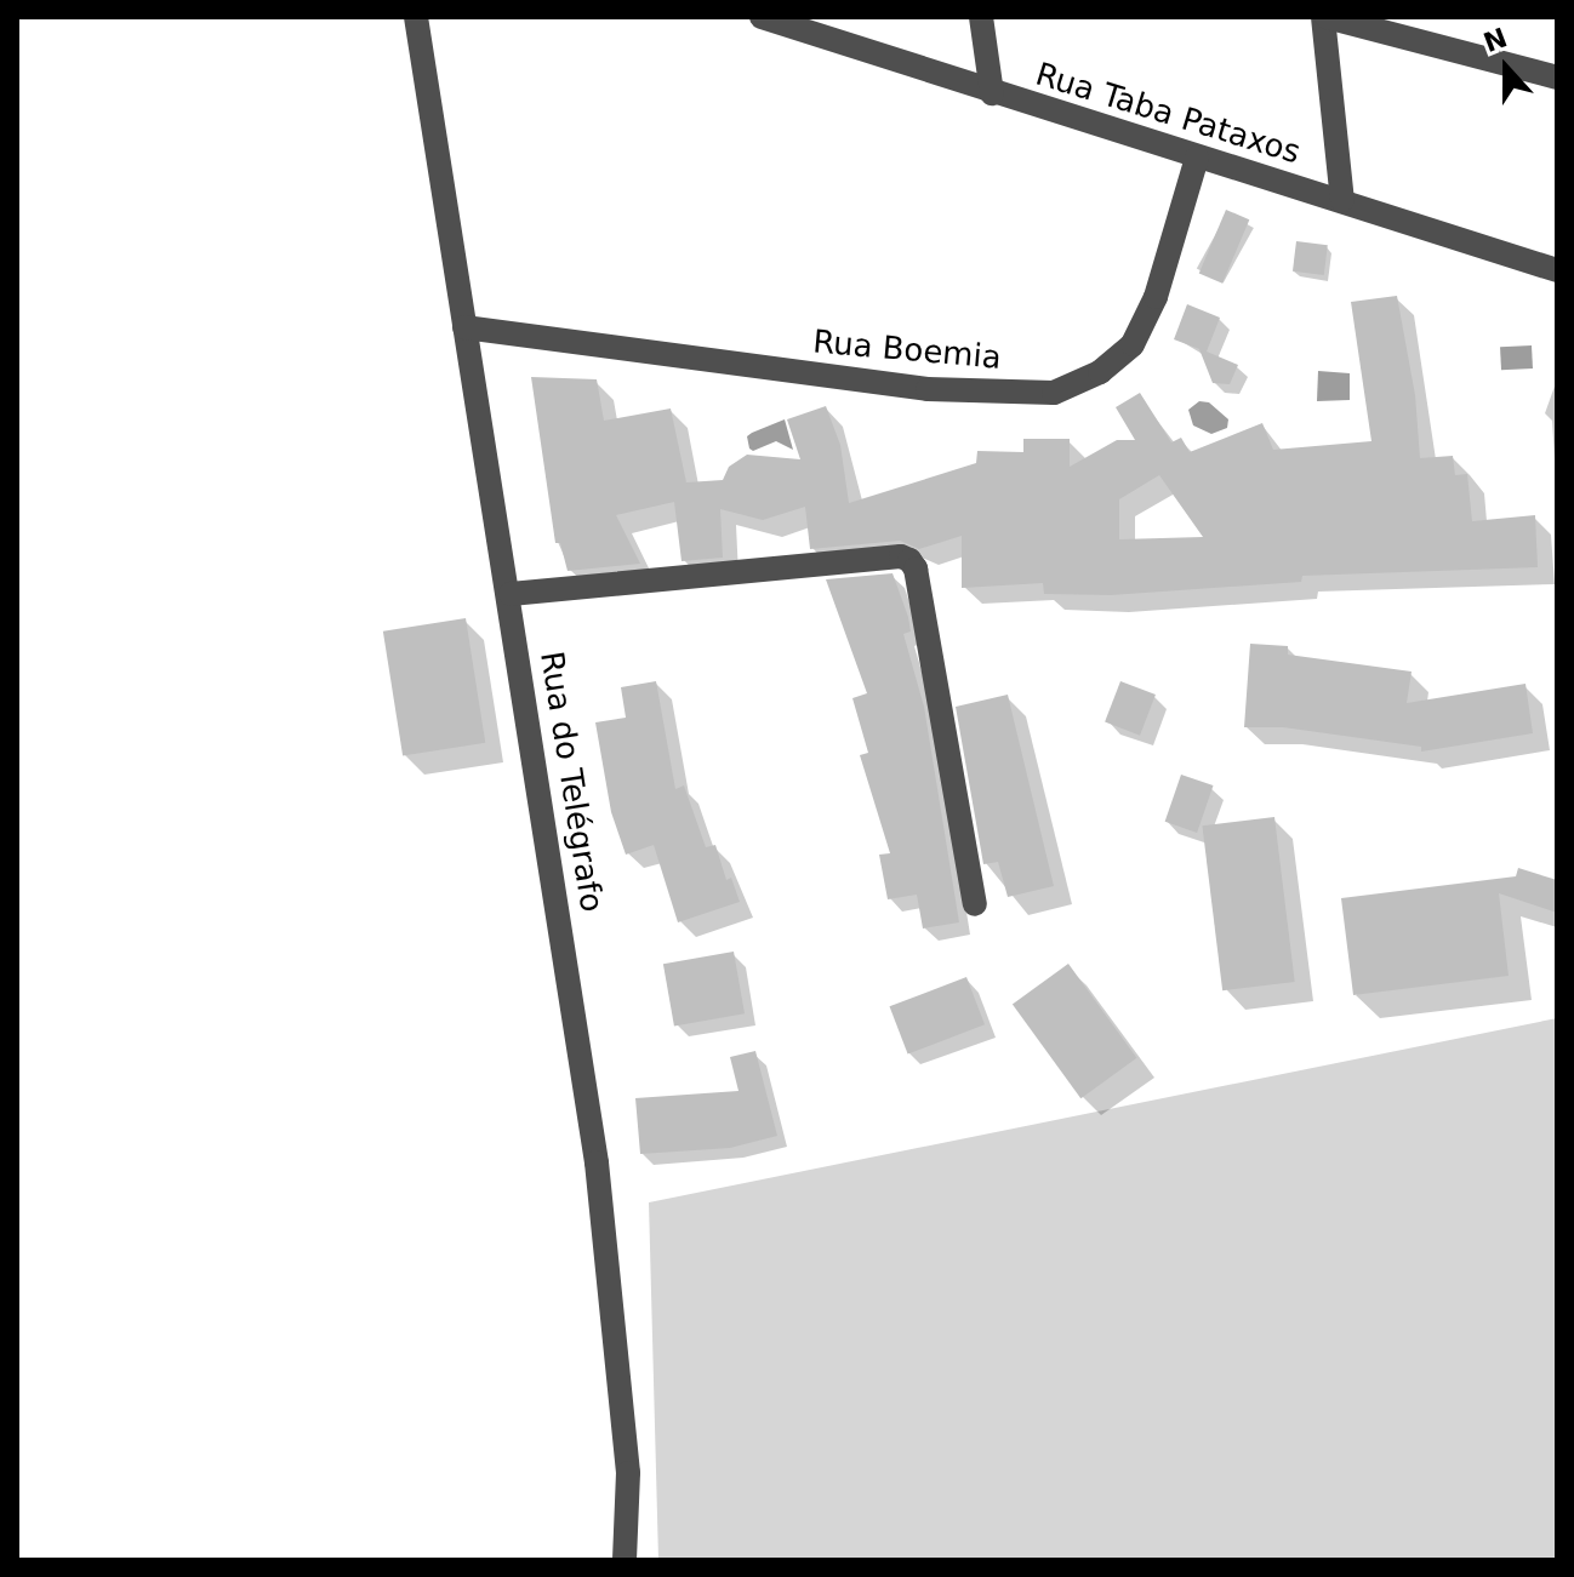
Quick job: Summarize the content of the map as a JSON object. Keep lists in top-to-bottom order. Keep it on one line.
{"streets":{"street":["Rua Taba Pataxos","Rua Boemia","Rua do Telégrafo"]},"crossings":[["Rua Taba Pataxos","Rua Boemia"],["Rua Boemia","Rua do Telégrafo"]],"north":"top"}
